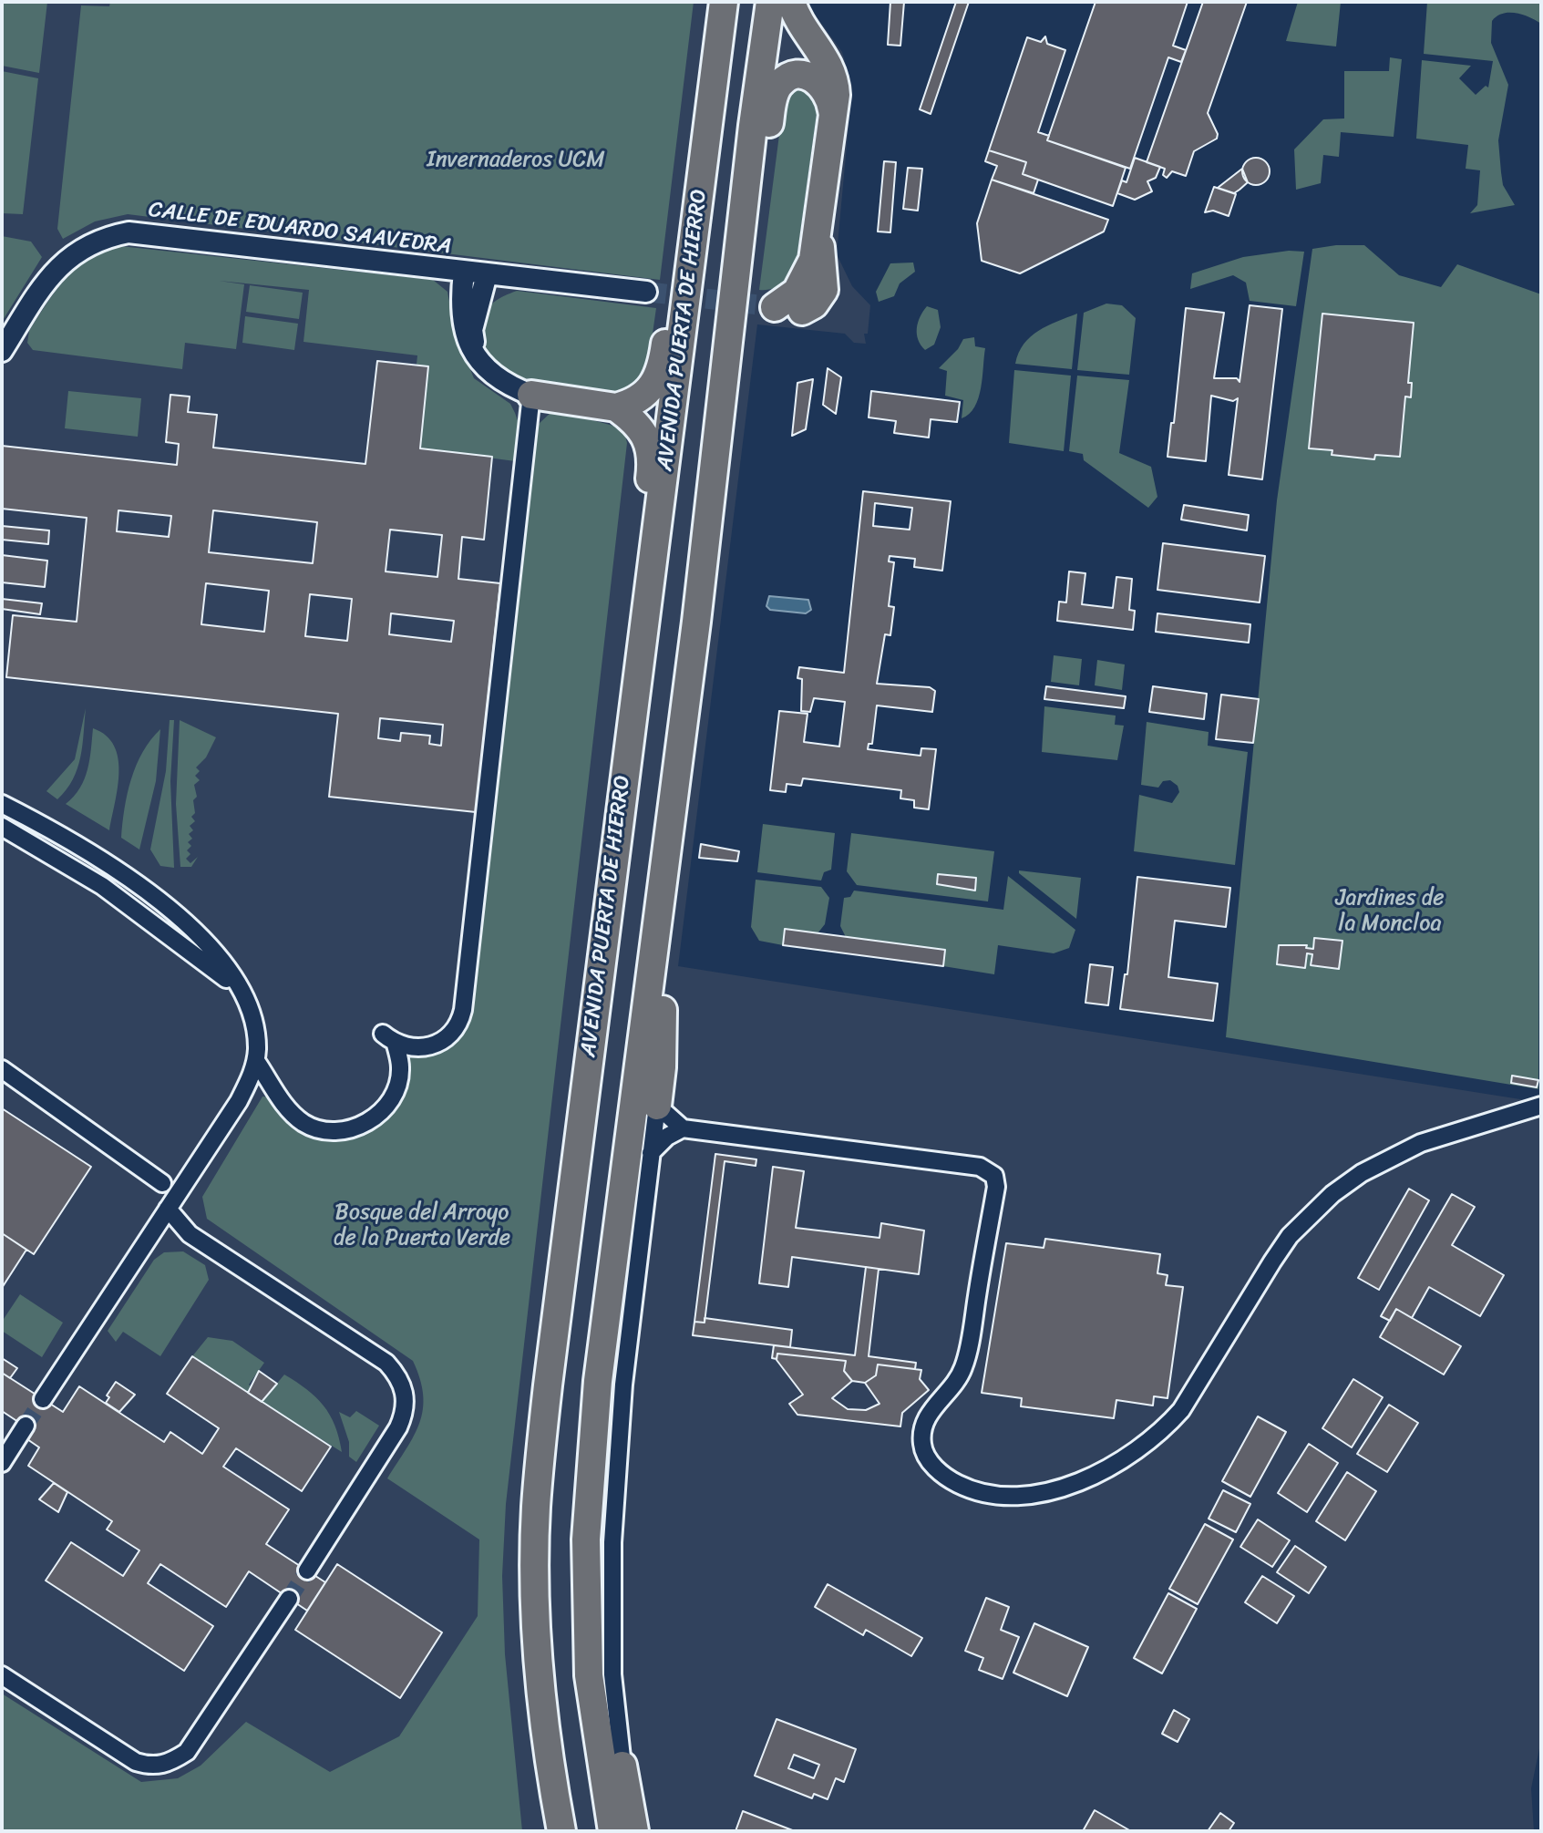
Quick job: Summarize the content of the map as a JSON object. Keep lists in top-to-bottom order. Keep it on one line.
{"streets":{"highway":["AVENIDA PUERTA DE HIERRO"],"street":["CALLE DE EDUARDO SAAVEDRA"]},"parks":["Invernaderos UCM","Jardines de la Moncloa","Bosque del Arroyo de la Puerta Verde"]}
